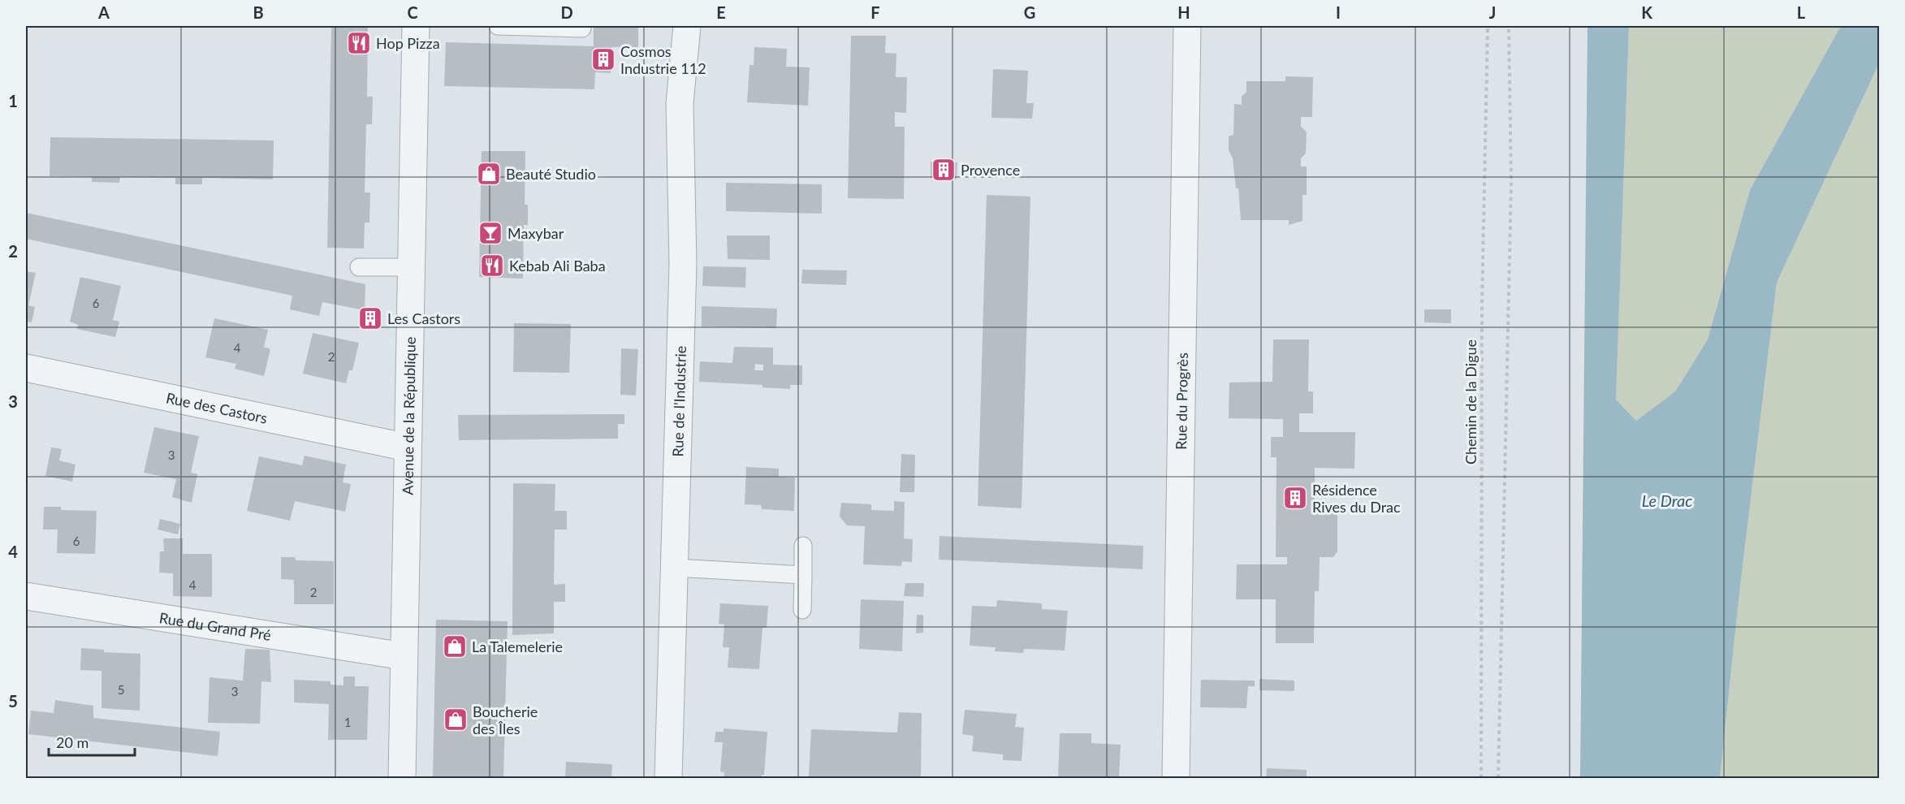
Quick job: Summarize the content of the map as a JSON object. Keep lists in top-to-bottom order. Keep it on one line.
{"streets":{"street":["Rue de l'Industrie","Rue du Progrès","Rue des Castors","Avenue de la République","Rue du Grand Pré"],"path":["Chemin de la Digue"]},"crossings":[["Rue des Castors","Avenue de la République"],["Avenue de la République","Rue du Grand Pré"]],"water":["Le Drac"],"places":{"restaurant":["Hop Pizza","Kebab Ali Baba"],"building":["Cosmos Industrie 112","Provence","Les Castors","Résidence Rives du Drac"],"shop":["Beauté Studio","La Talemelerie","Boucherie des Îles"],"bar":["Maxybar"]},"house_numbers":["6","4","2","3","6","4","2","5","3","1"],"scale_bar":"20 m","grid":{"columns":["A","B","C","D","E","F","G","H","I","J","K","L"],"rows":["1","2","3","4","5"]}}
